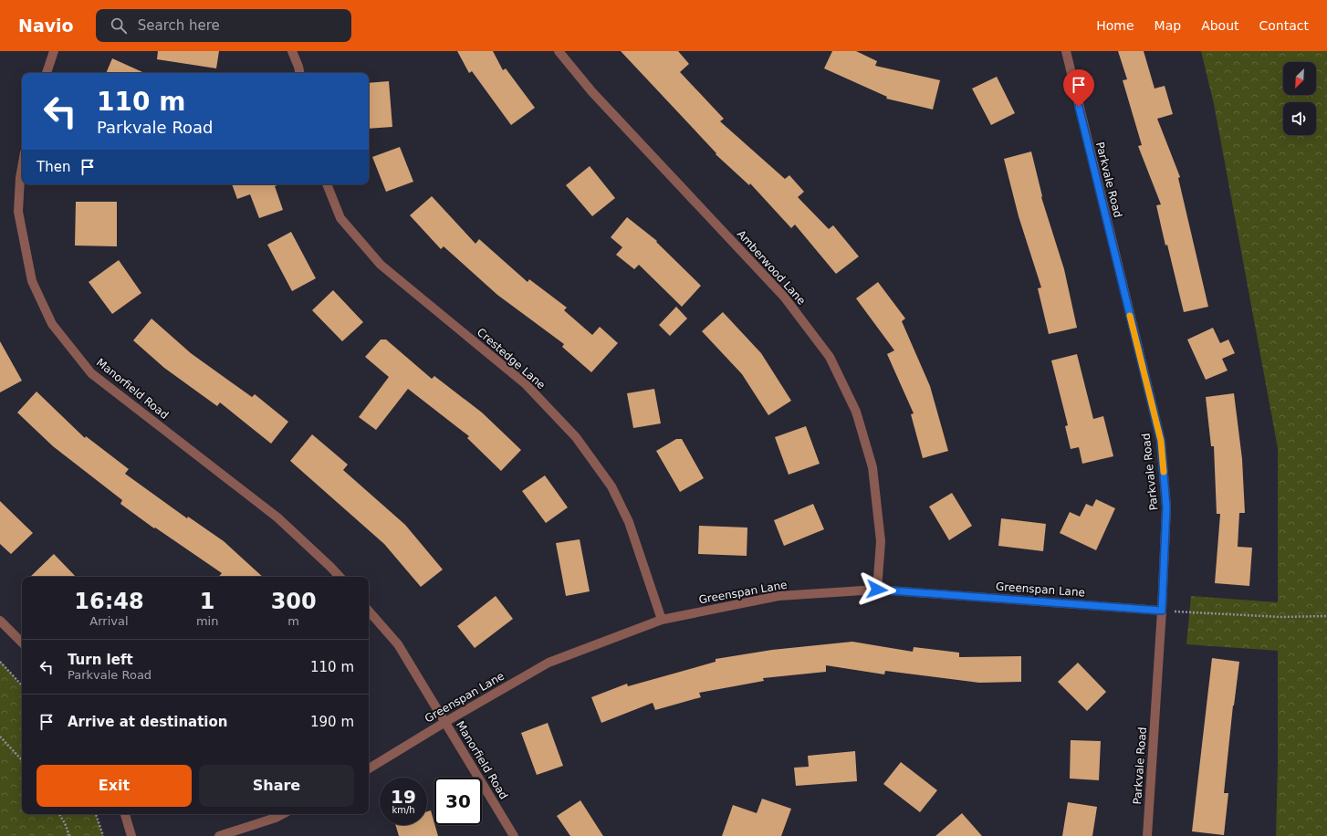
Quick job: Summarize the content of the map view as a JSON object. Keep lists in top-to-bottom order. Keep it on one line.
{"streets":{"street":["Parkvale Road","Amberwood Lane","Crestedge Lane","Manorfield Road","Greenspan Lane"]},"crossings":[["Parkvale Road","Greenspan Lane"],["Amberwood Lane","Greenspan Lane"],["Crestedge Lane","Greenspan Lane"],["Manorfield Road","Greenspan Lane"]],"north":"bottom left","page":{"header":"Navio","search":"Search here","nav":["Home","Map","About","Contact"],"turn":["110 m","Parkvale Road"],"then":"Then","eta":["16:48","Arrival","1","min","300","m"],"list":[{"name":"Turn left","note":"Parkvale Road","value":"110 m"},{"name":"Arrive at destination","value":"190 m"}],"buttons":["Exit","Share"],"speed":"19 km/h","limit":"30"}}
